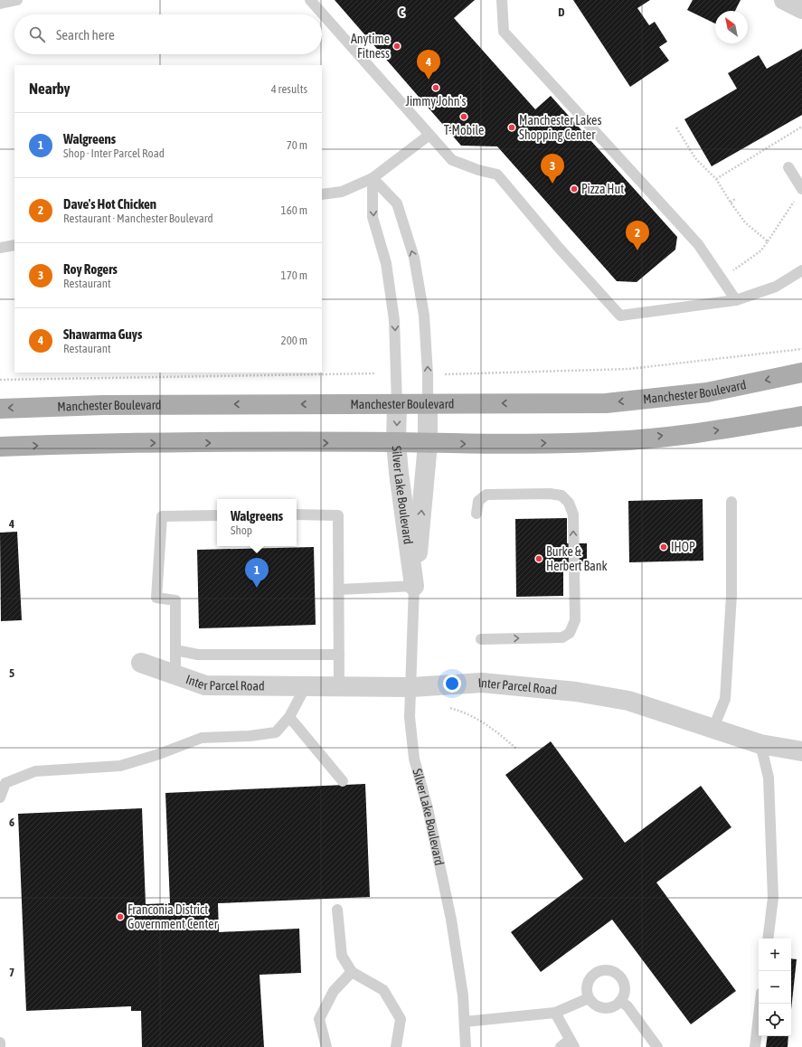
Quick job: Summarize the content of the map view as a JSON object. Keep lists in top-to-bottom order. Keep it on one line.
{"streets":{"main road":["Manchester Boulevard"],"street":["Silver Lake Boulevard","Inter Parcel Road"]},"crossings":[["Manchester Boulevard","Silver Lake Boulevard"],["Silver Lake Boulevard","Inter Parcel Road"]],"places":["Anytime Fitness","Jimmy John's","T-Mobile","Manchester Lakes Shopping Center","Pizza Hut","IHOP","Burke & Herbert Bank","Franconia District Government Center"],"north":"top left","page":{"search":"Search here","pins":["4","3","2","1"],"heading":["Nearby","4 results"],"list":[{"mark":"1","name":"Walgreens","note":"Shop · Inter Parcel Road","value":"70 m"},{"mark":"2","name":"Dave's Hot Chicken","note":"Restaurant · Manchester Boulevard","value":"160 m"},{"mark":"3","name":"Roy Rogers","note":"Restaurant","value":"170 m"},{"mark":"4","name":"Shawarma Guys","note":"Restaurant","value":"200 m"}],"popup":["Walgreens","Shop"],"map_buttons":["+","−"]},"grid":{"columns":["C","D"],"rows":["4","5","6","7"]}}
